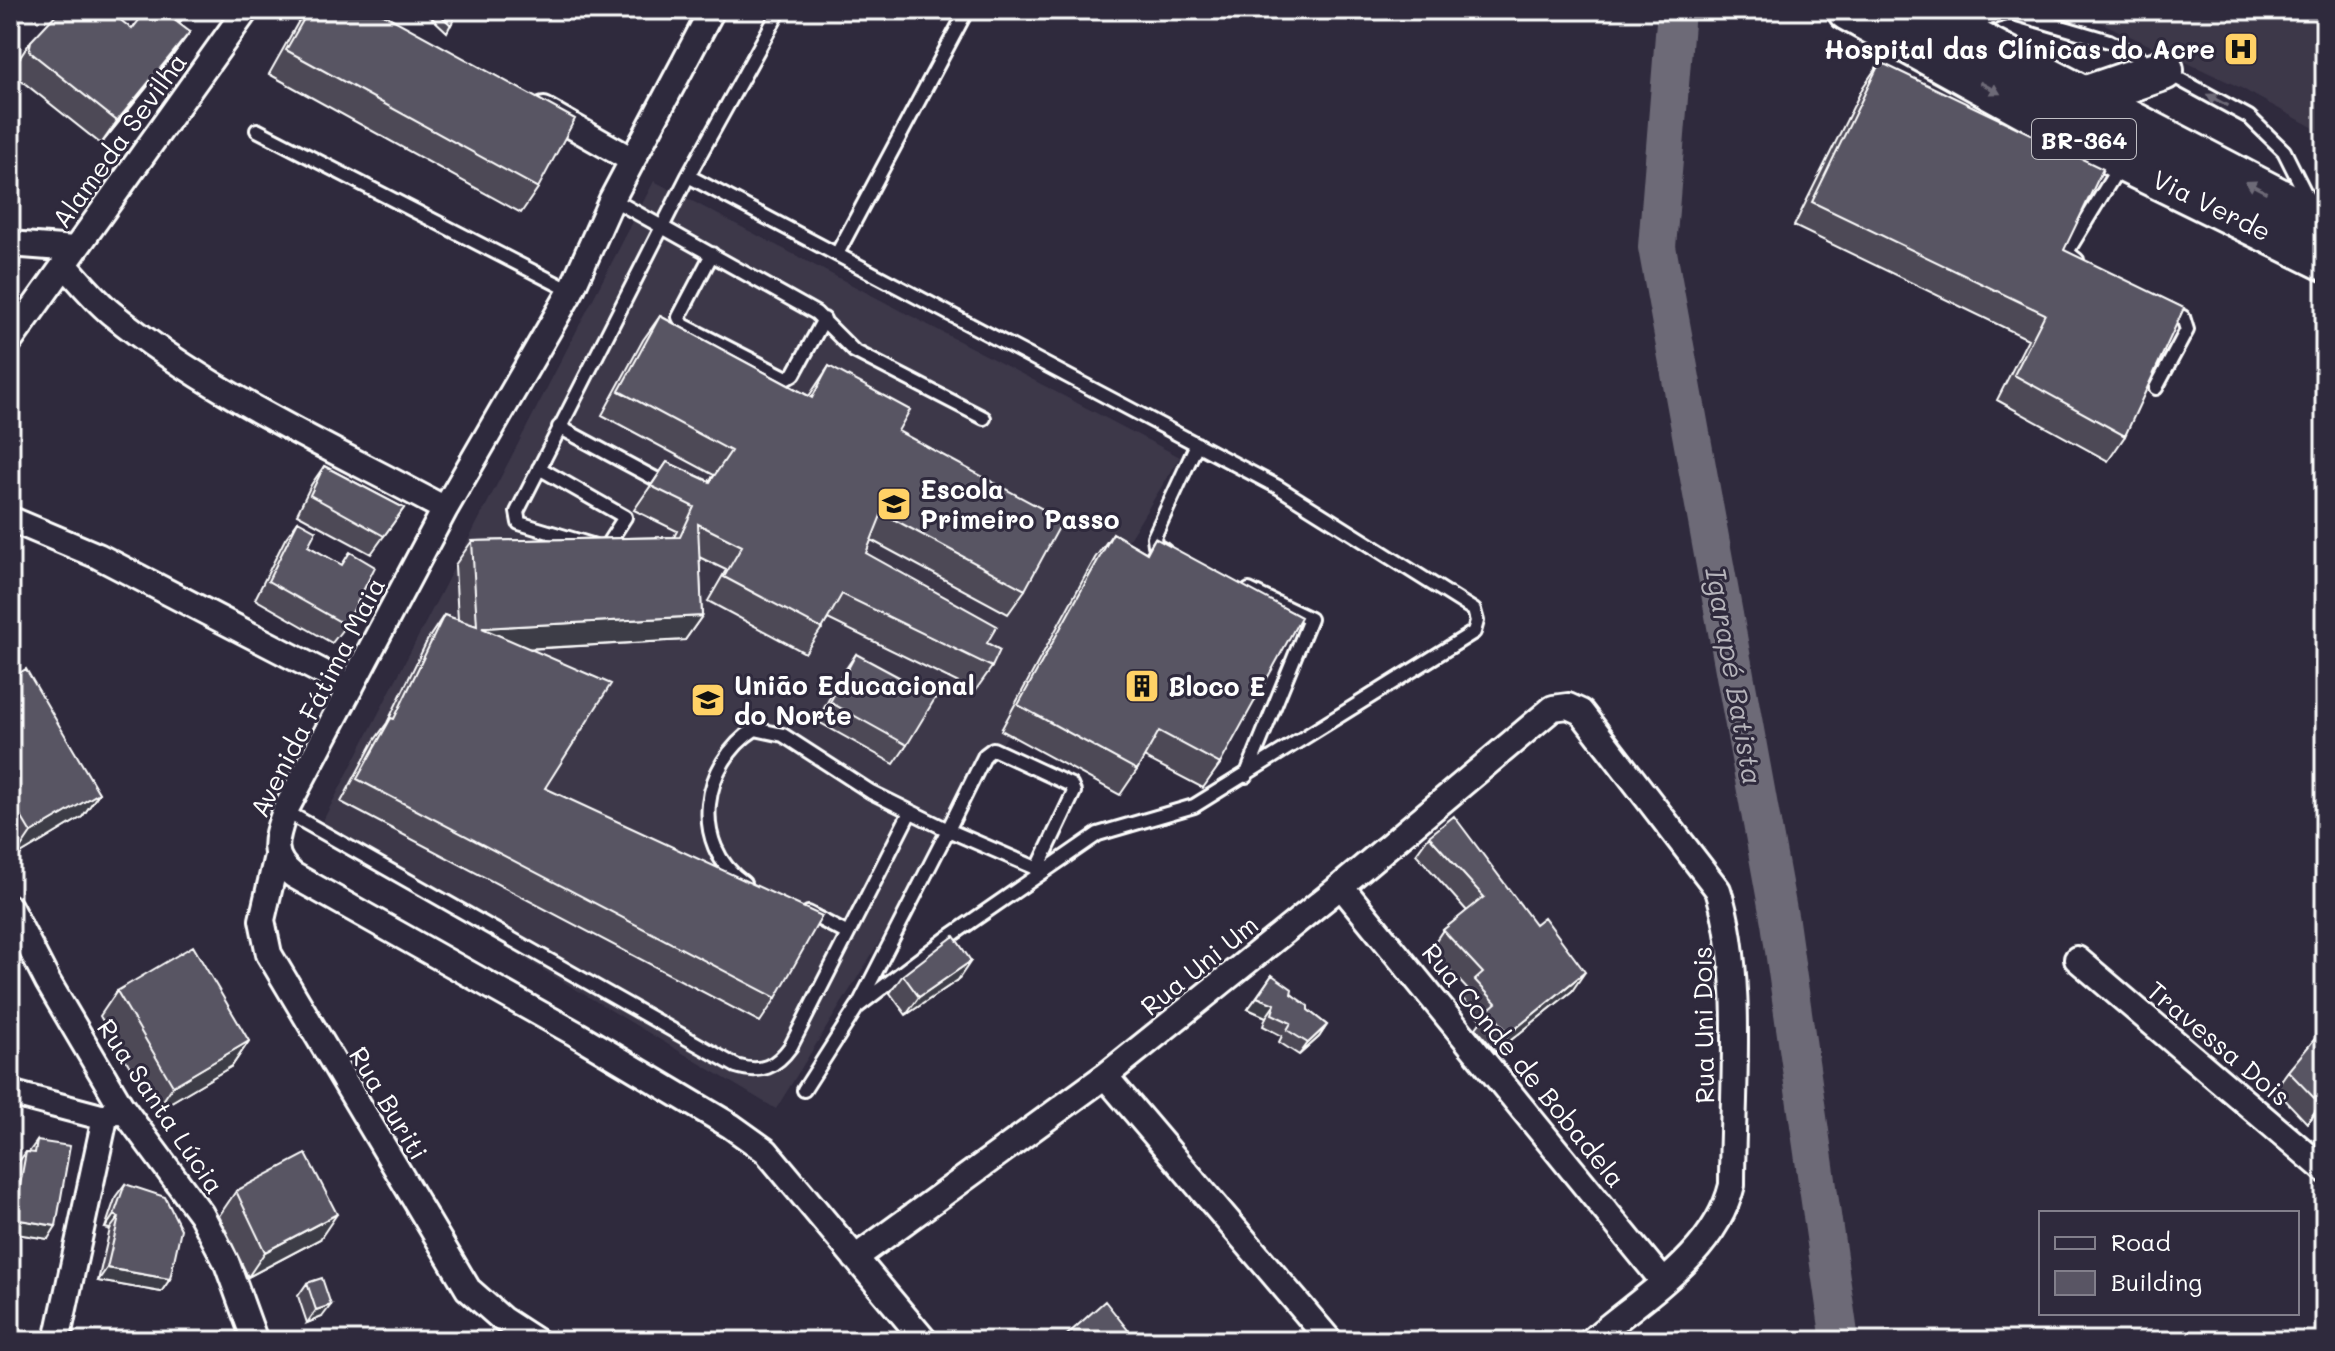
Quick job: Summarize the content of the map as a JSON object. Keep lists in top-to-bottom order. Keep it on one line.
{"streets":{"main road":["BR-364","Via Verde"],"street":["Alameda Sevilha","Avenida Fátima Maia","Rua Uni Um","Rua Uni Dois","Travessa Dois","Rua Conde de Bobadela","Rua Buriti","Rua Santa Lúcia"]},"crossings":[["Avenida Fátima Maia","Rua Uni Um"],["Avenida Fátima Maia","Rua Buriti"],["Rua Uni Um","Rua Uni Dois"],["Rua Uni Um","Rua Conde de Bobadela"],["Rua Uni Dois","Rua Conde de Bobadela"]],"water":["Igarapé Batista"],"places":{"hospital":["Hospital das Clínicas do Acre"],"school or university":["Escola Primeiro Passo","União Educacional do Norte"],"building":["Bloco E"]},"legend":["Road","Building"]}
